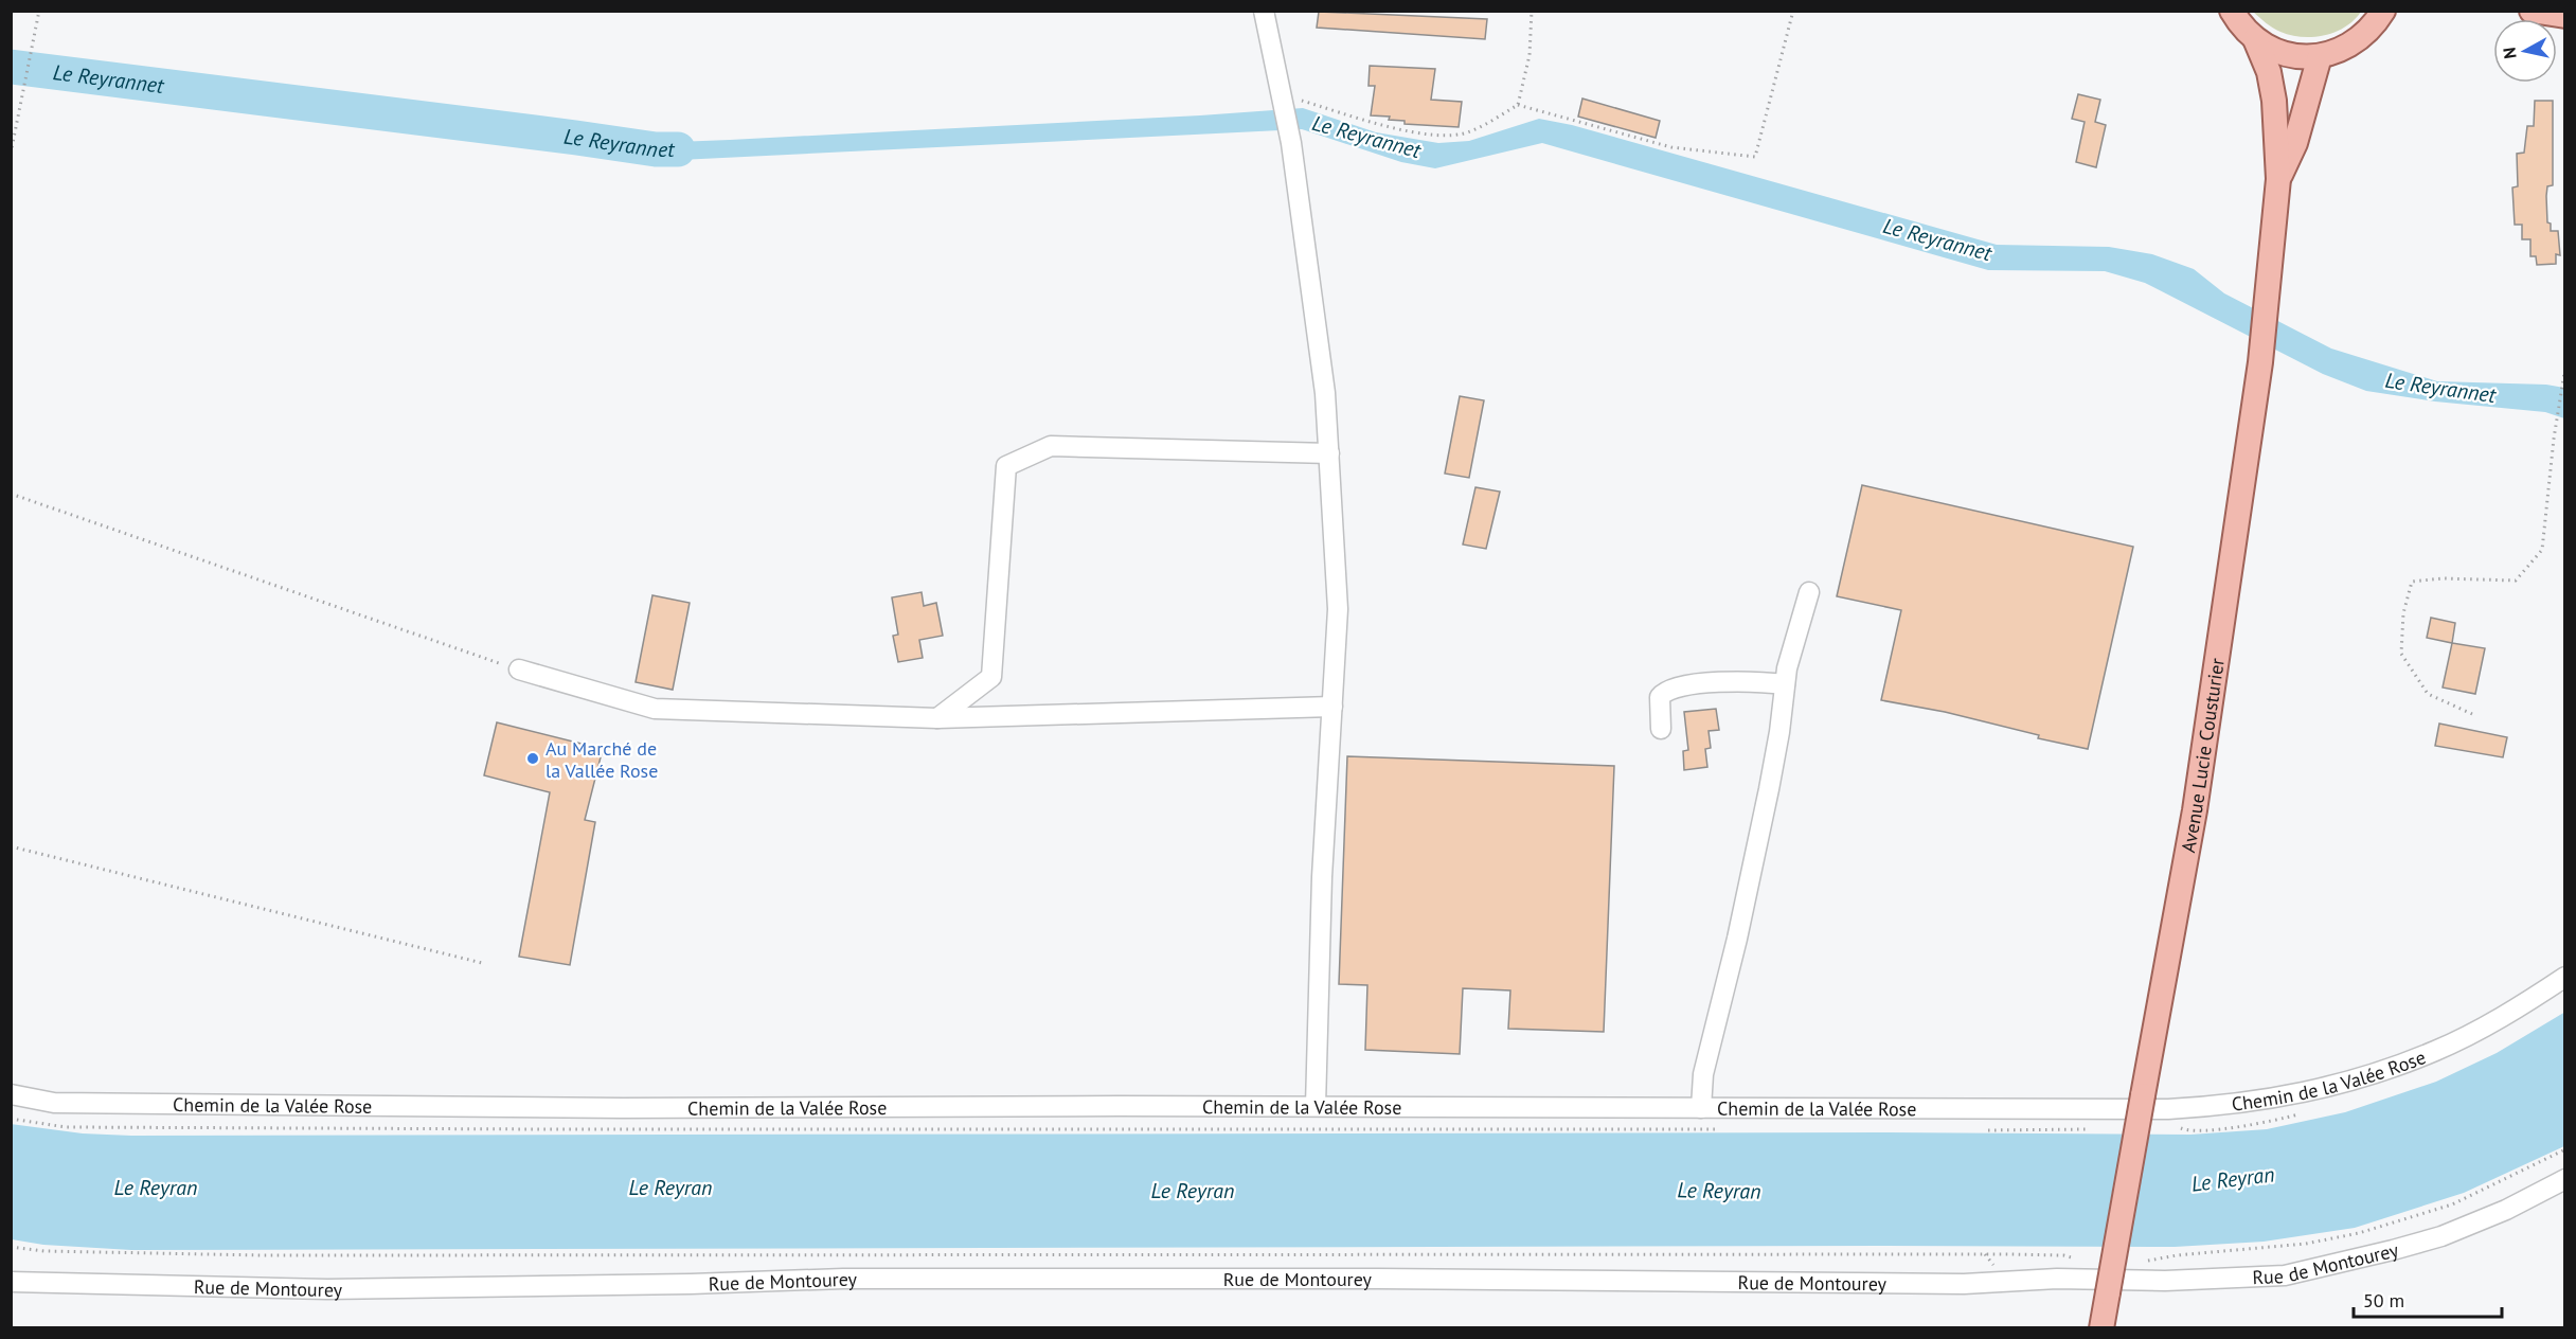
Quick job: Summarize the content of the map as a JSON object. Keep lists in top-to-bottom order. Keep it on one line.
{"streets":{"main road":["Avenue Lucie Cousturier"],"street":["Chemin de la Valée Rose","Rue de Montourey"]},"water":["Le Reyrannet","Le Reyran"],"places":["Au Marché de la Vallée Rose"],"scale_bar":"50 m","north":"left"}
